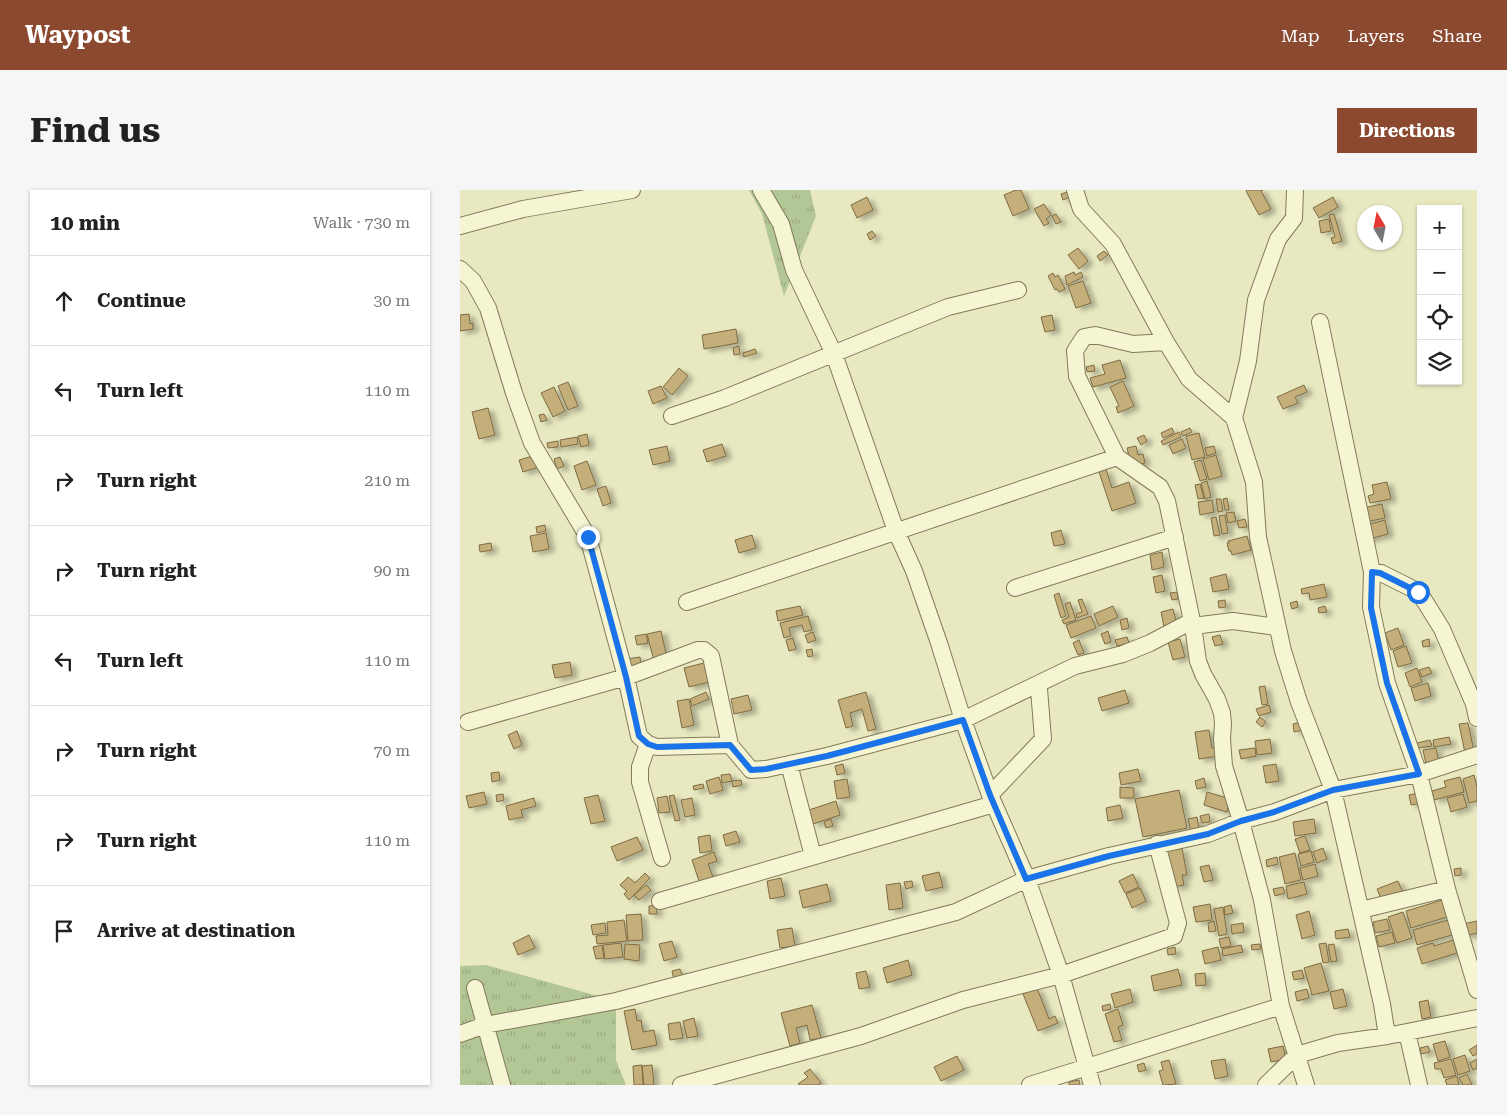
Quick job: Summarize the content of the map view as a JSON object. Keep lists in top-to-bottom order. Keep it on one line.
{"north":"top","page":{"header":"Waypost","nav":["Map","Layers","Share"],"buttons":"Directions","title":"Find us","heading":["10 min","Walk · 730 m"],"map_buttons":["+","−"],"list":[["Continue","30 m"],["Turn left","110 m"],["Turn right","210 m"],["Turn right","90 m"],["Turn left","110 m"],["Turn right","70 m"],["Turn right","110 m"],"Arrive at destination"]}}
